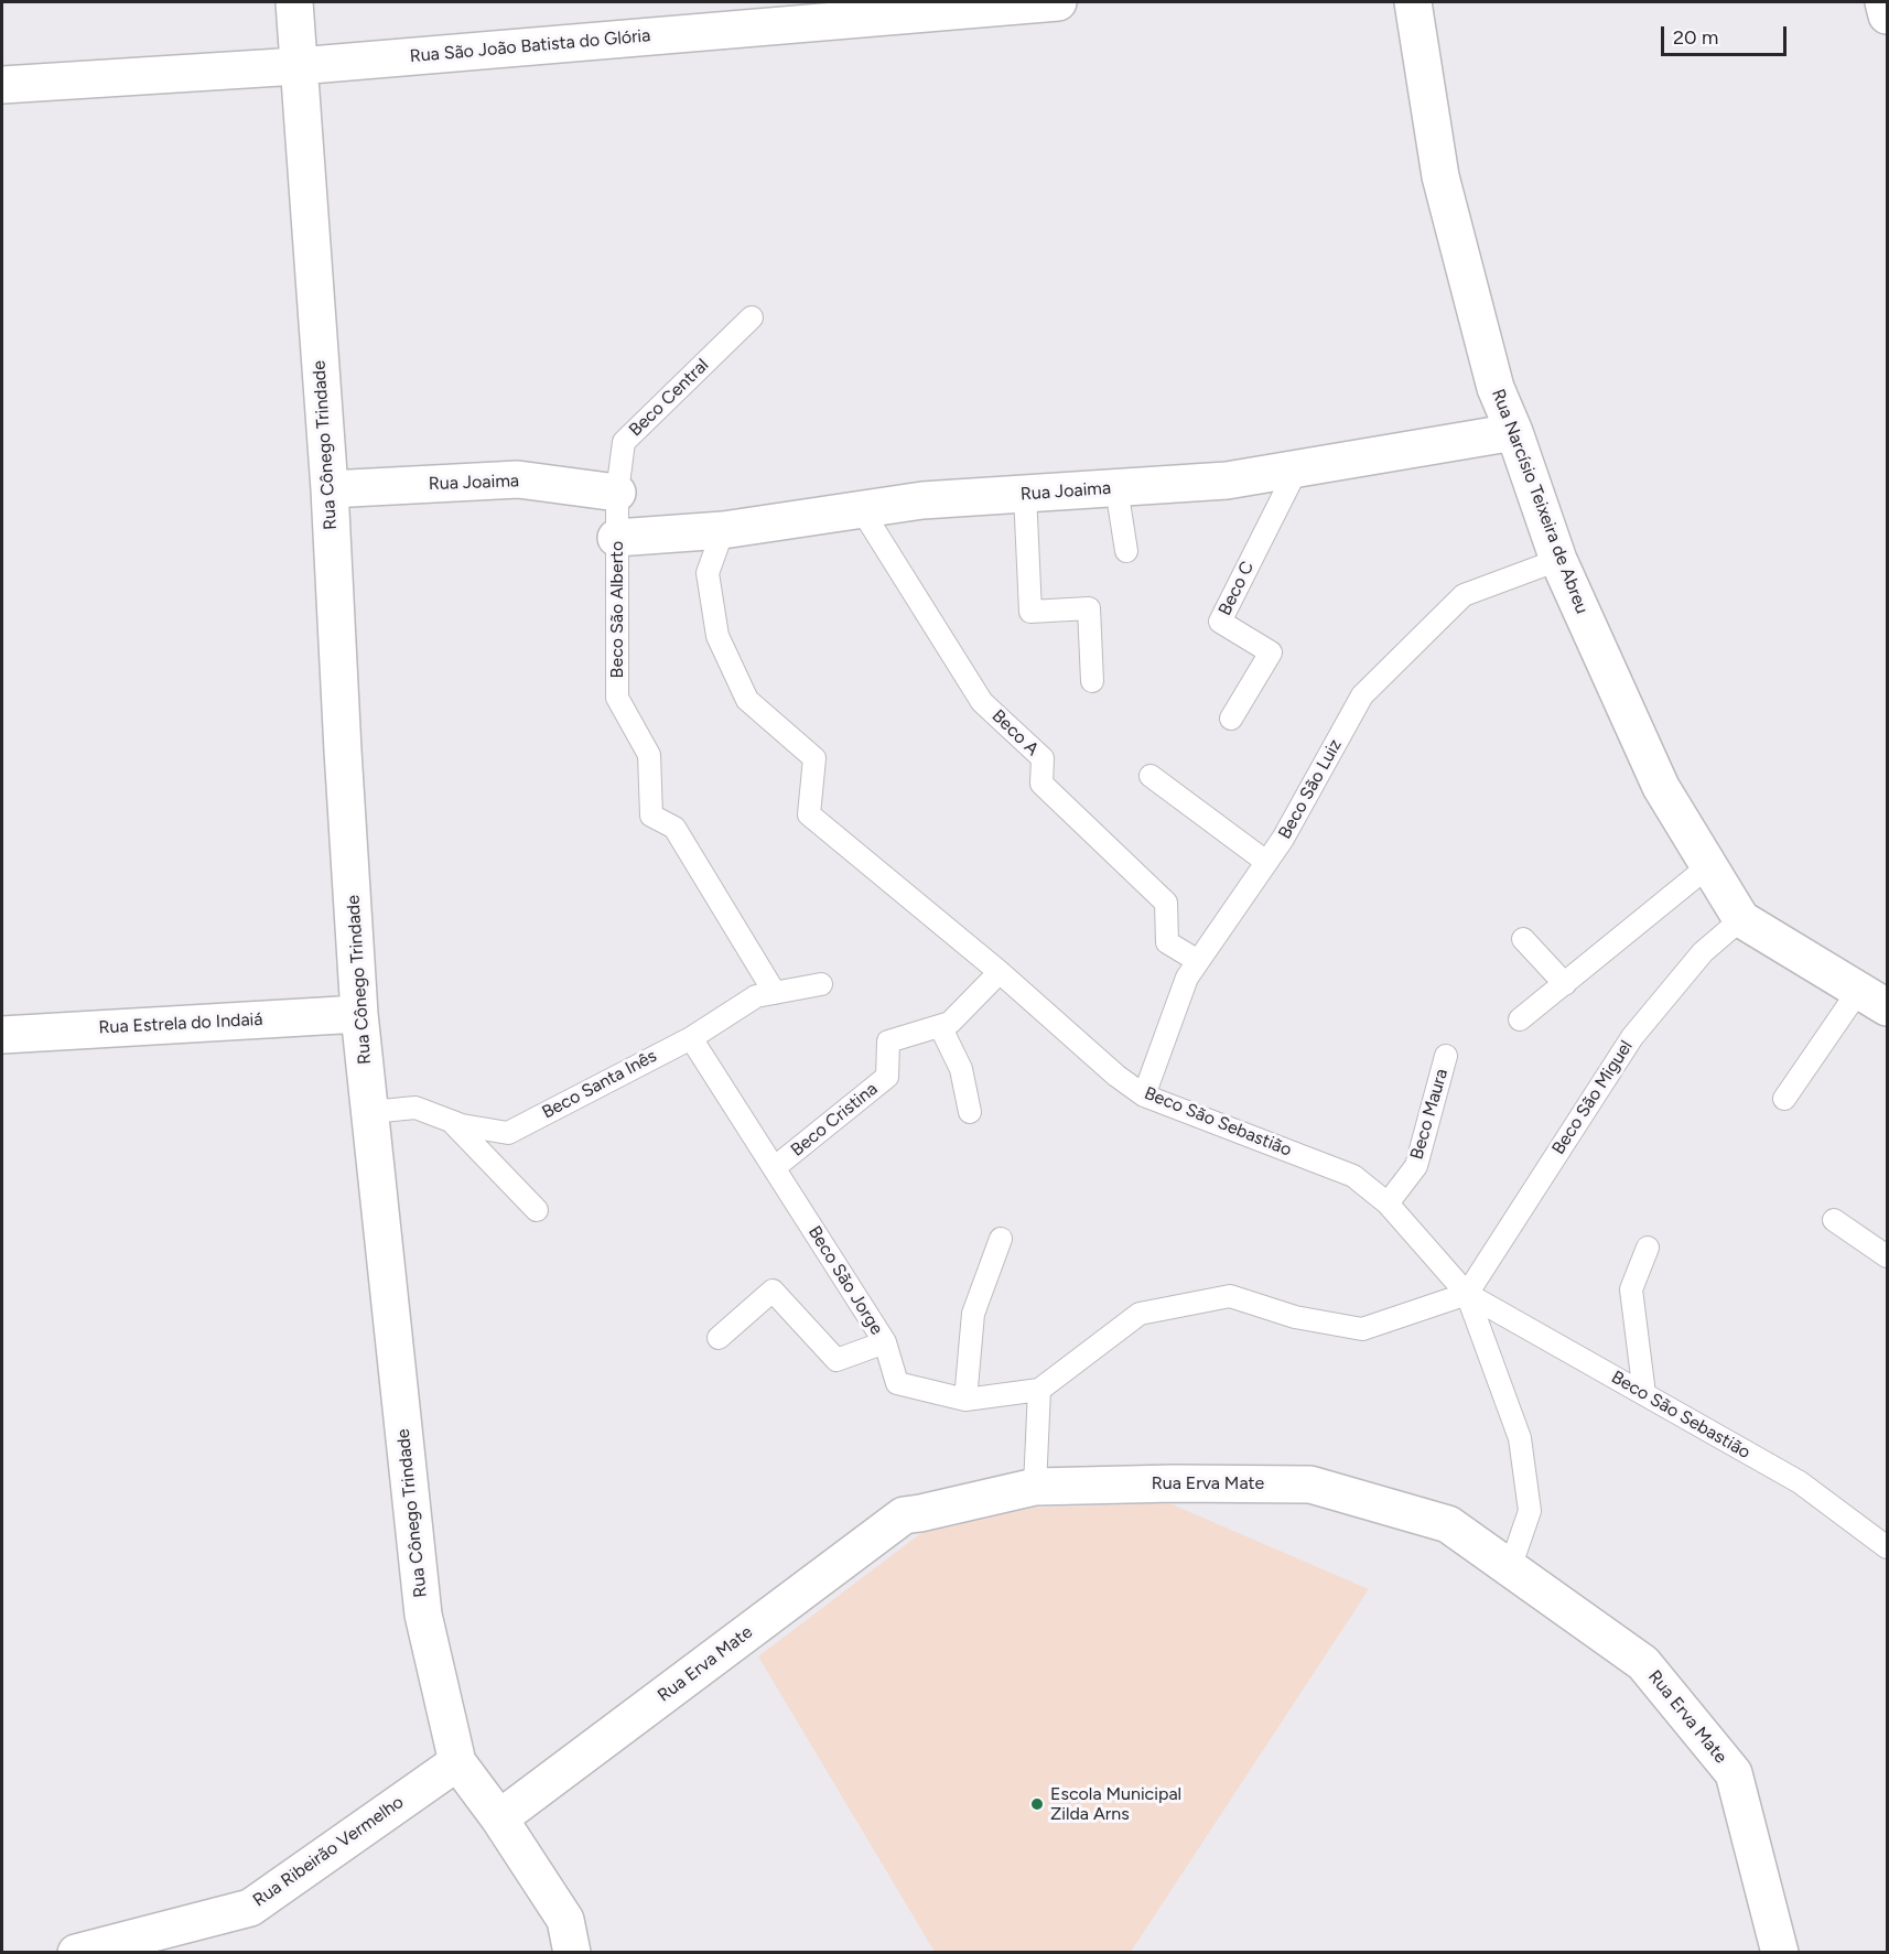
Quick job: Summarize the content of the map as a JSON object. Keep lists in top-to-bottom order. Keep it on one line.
{"streets":{"street":["Rua São João Batista do Glória","Rua Cônego Trindade","Rua Joaima","Rua Narcísio Teixeira de Abreu","Rua Estrela do Indaiá","Rua Erva Mate","Rua Ribeirão Vermelho"],"lane":["Beco Central","Beco C","Beco São Alberto","Beco A","Beco São Luiz","Beco Santa Inês","Beco São Miguel","Beco Maura","Beco Cristina","Beco São Sebastião","Beco São Jorge"]},"crossings":[["Rua São João Batista do Glória","Rua Cônego Trindade"],["Beco Central","Rua Joaima"],["Beco Central","Beco São Alberto"],["Rua Cônego Trindade","Rua Joaima"],["Rua Cônego Trindade","Rua Estrela do Indaiá"],["Rua Cônego Trindade","Beco Santa Inês"],["Rua Cônego Trindade","Rua Erva Mate"],["Rua Cônego Trindade","Rua Ribeirão Vermelho"],["Rua Joaima","Rua Narcísio Teixeira de Abreu"],["Rua Joaima","Beco C"],["Rua Joaima","Beco São Alberto"],["Rua Joaima","Beco A"],["Rua Joaima","Beco São Sebastião"],["Rua Narcísio Teixeira de Abreu","Beco São Luiz"],["Rua Narcísio Teixeira de Abreu","Beco São Miguel"],["Beco São Alberto","Beco Santa Inês"],["Beco A","Beco São Luiz"],["Beco São Luiz","Beco São Sebastião"],["Beco Santa Inês","Beco São Jorge"],["Beco São Miguel","Beco São Sebastião"],["Beco São Miguel","Beco São Jorge"],["Beco Maura","Beco São Sebastião"],["Beco Cristina","Beco São Sebastião"],["Beco Cristina","Beco São Jorge"],["Beco São Sebastião","Beco São Jorge"]],"places":["Escola Municipal Zilda Arns"],"scale_bar":"20 m"}
